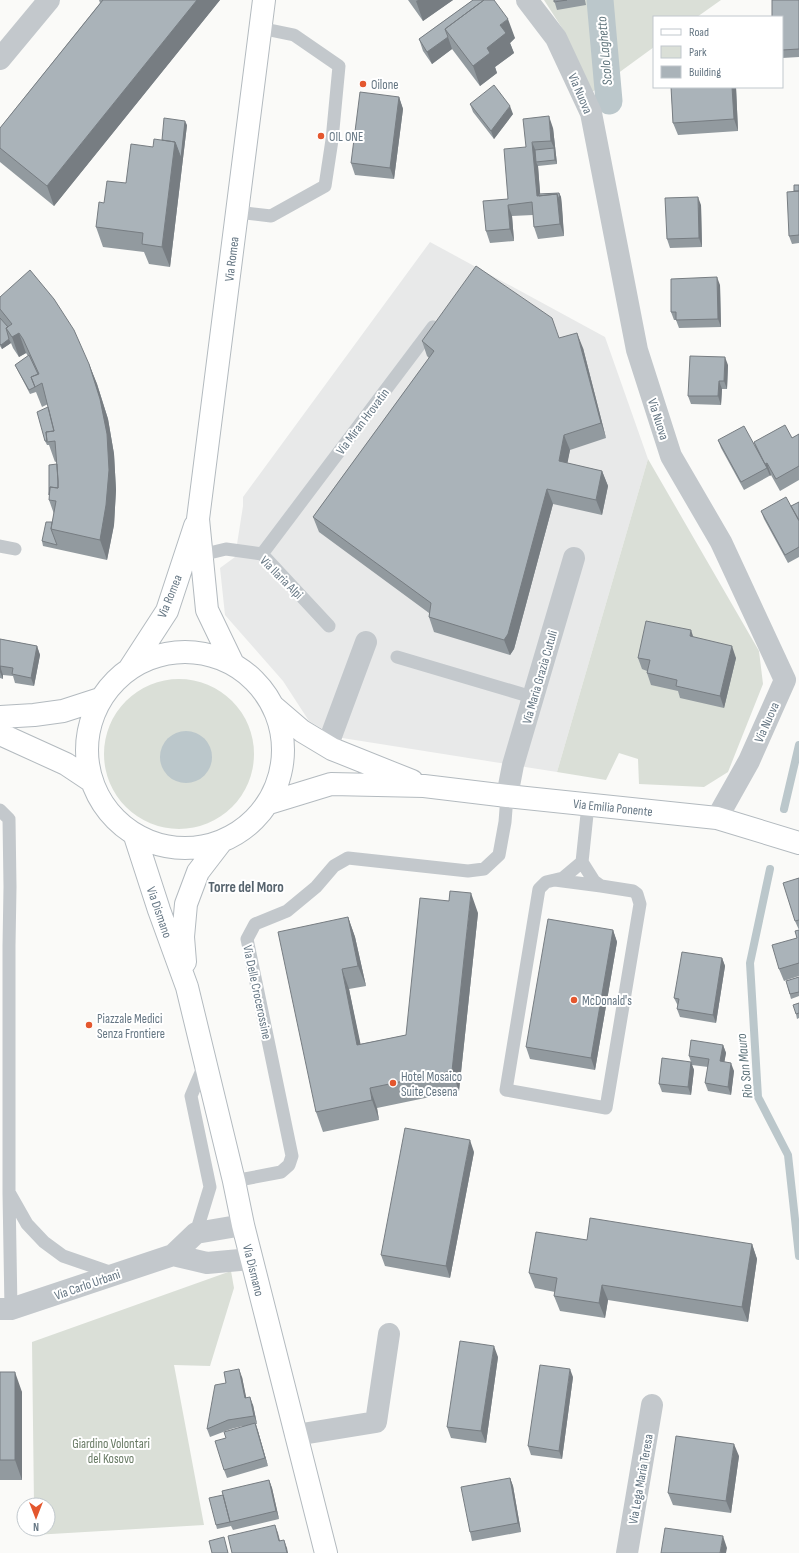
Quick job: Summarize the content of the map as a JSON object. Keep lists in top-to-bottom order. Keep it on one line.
{"streets":{"main road":["Via Romea","Via Emilia Ponente","Via Dismano"],"street":["Via Nuova","Via Maria Grazia Cutuli","Via Carlo Urbani","Via Lega Maria Teresa"],"lane":["Via Miran Hrovatin","Via Ilaria Alpi","Via Delle Crocerossine"]},"crossings":[["Via Nuova","Via Emilia Ponente"],["Via Romea","Via Ilaria Alpi"],["Via Miran Hrovatin","Via Ilaria Alpi"],["Via Maria Grazia Cutuli","Via Emilia Ponente"],["Via Maria Grazia Cutuli","Via Delle Crocerossine"],["Via Emilia Ponente","Via Delle Crocerossine"],["Via Dismano","Via Delle Crocerossine"],["Via Dismano","Via Carlo Urbani"]],"districts":["Torre del Moro"],"water":["Scolo Laghetto","Rio San Mauro"],"parks":["Giardino Volontari del Kosovo"],"places":["Oilone","OIL ONE","McDonald's","Piazzale Medici Senza Frontiere","Hotel Mosaico Suite Cesena"],"legend":["Road","Park","Building"],"north":"bottom"}
